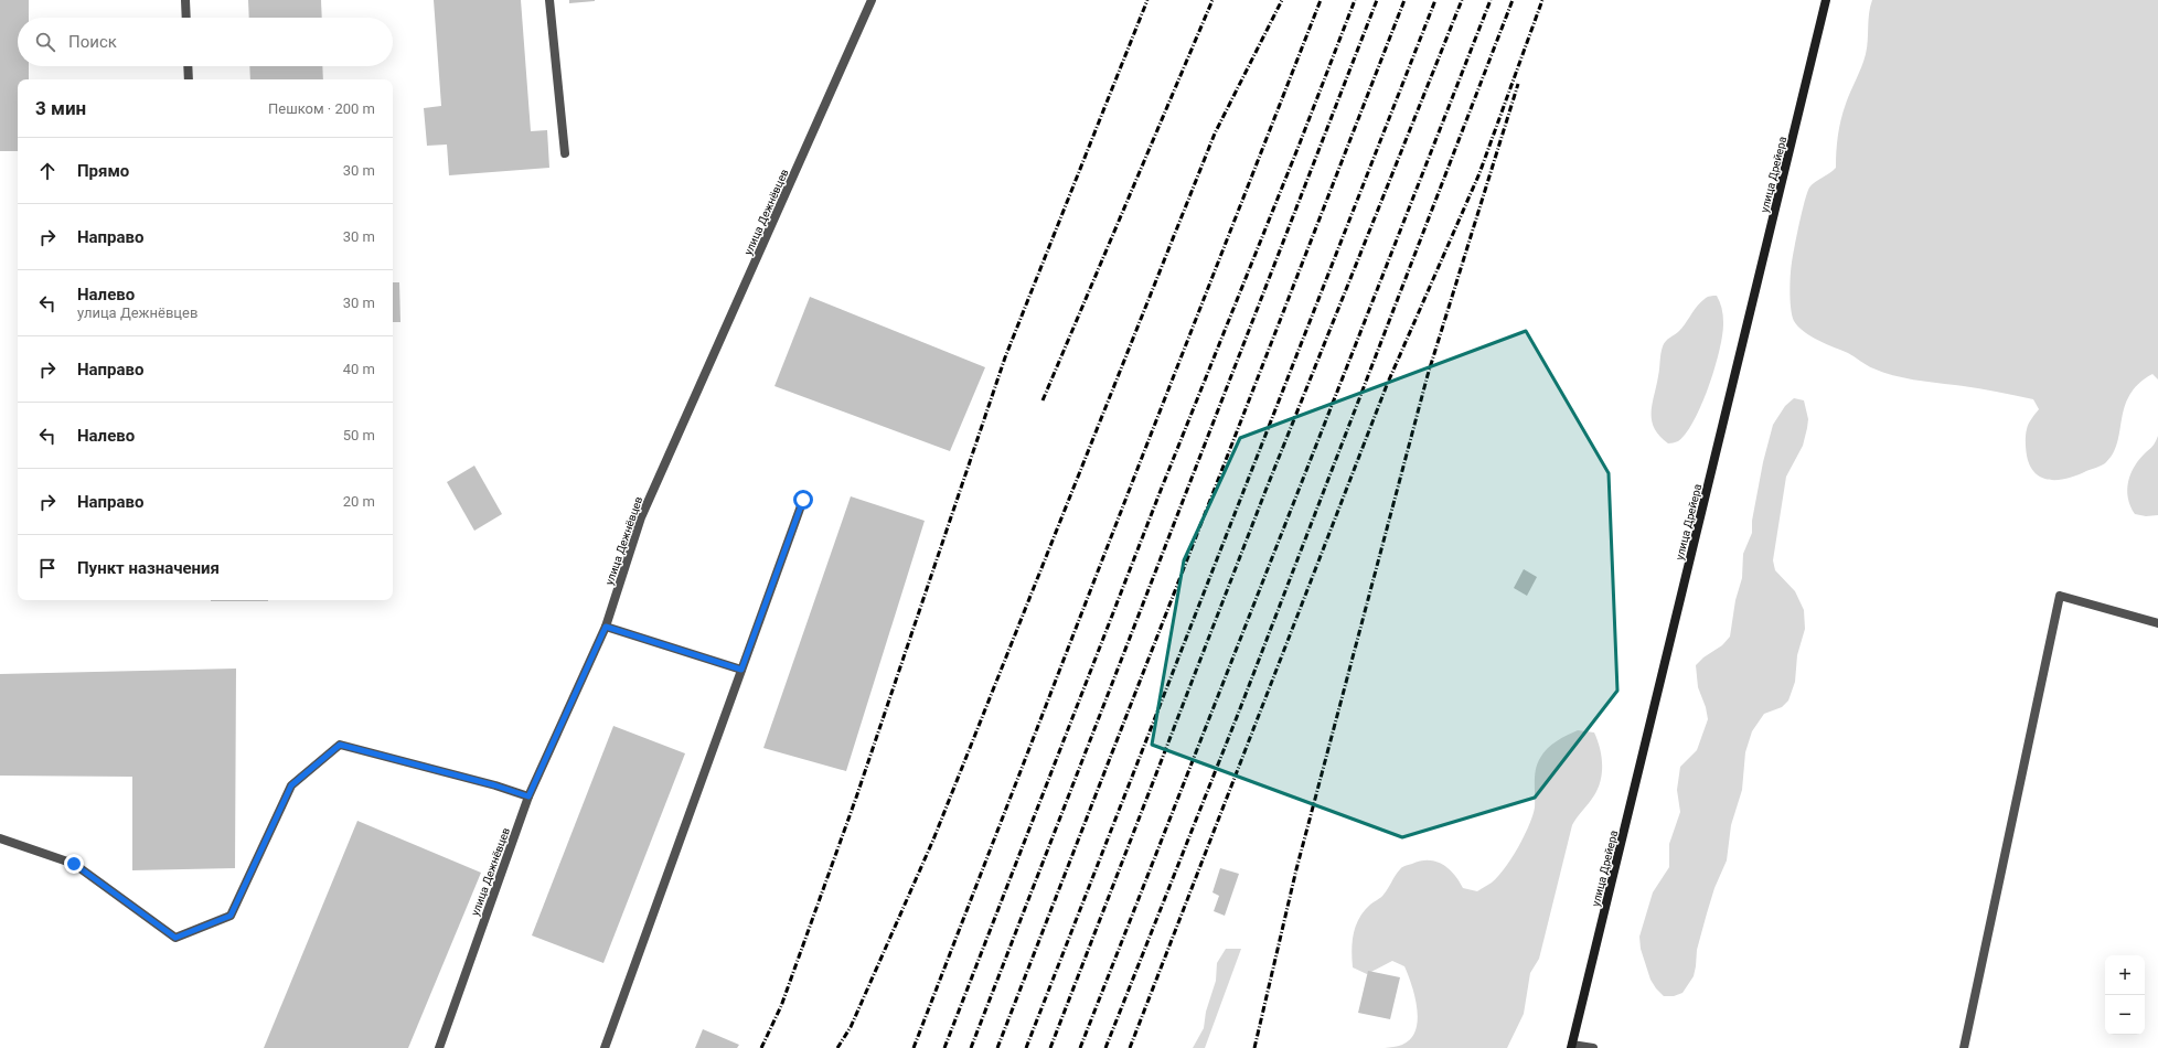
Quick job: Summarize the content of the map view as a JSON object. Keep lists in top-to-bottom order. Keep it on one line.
{"streets":{"main road":["улица Дрейера"],"street":["улица Дежнёвцев"]},"page":{"search":"Поиск","heading":["3 мин","Пешком · 200 m"],"list":[["Прямо","30 m"],["Направо","30 m"],["Налево","улица Дежнёвцев","30 m"],["Направо","40 m"],["Налево","50 m"],["Направо","20 m"],"Пункт назначения"],"map_buttons":["+","−"]}}
